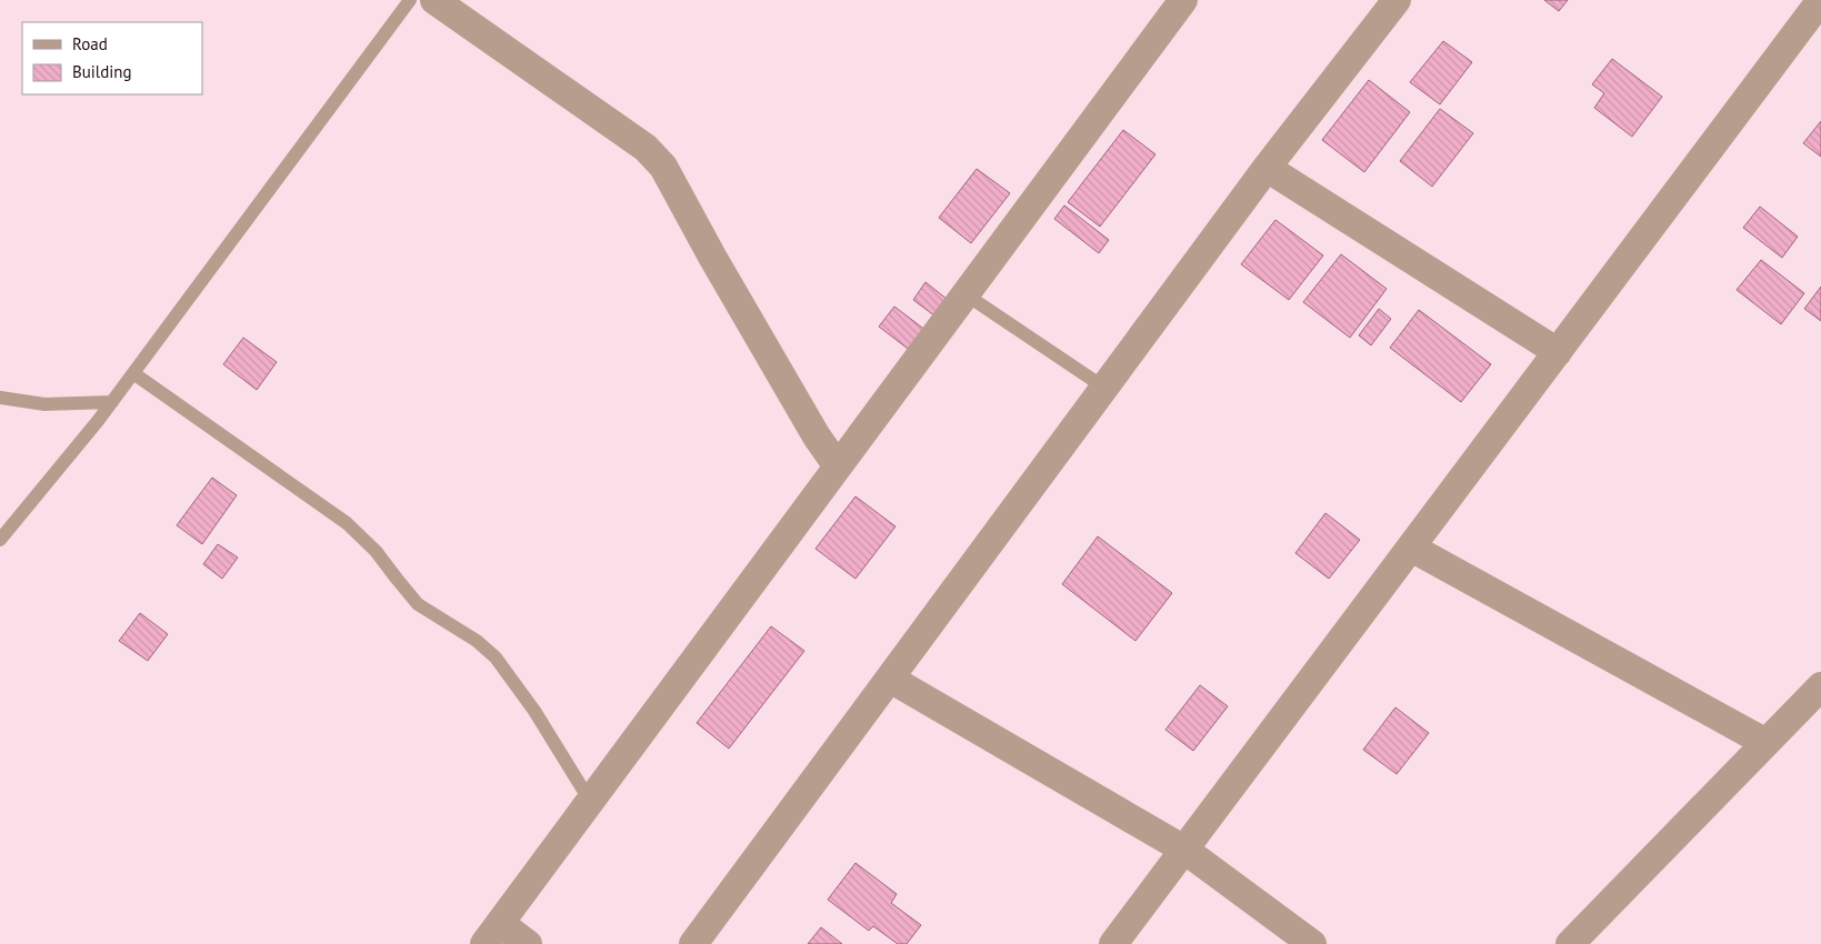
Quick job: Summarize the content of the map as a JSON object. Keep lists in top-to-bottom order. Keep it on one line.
{"legend":["Road","Building"]}
